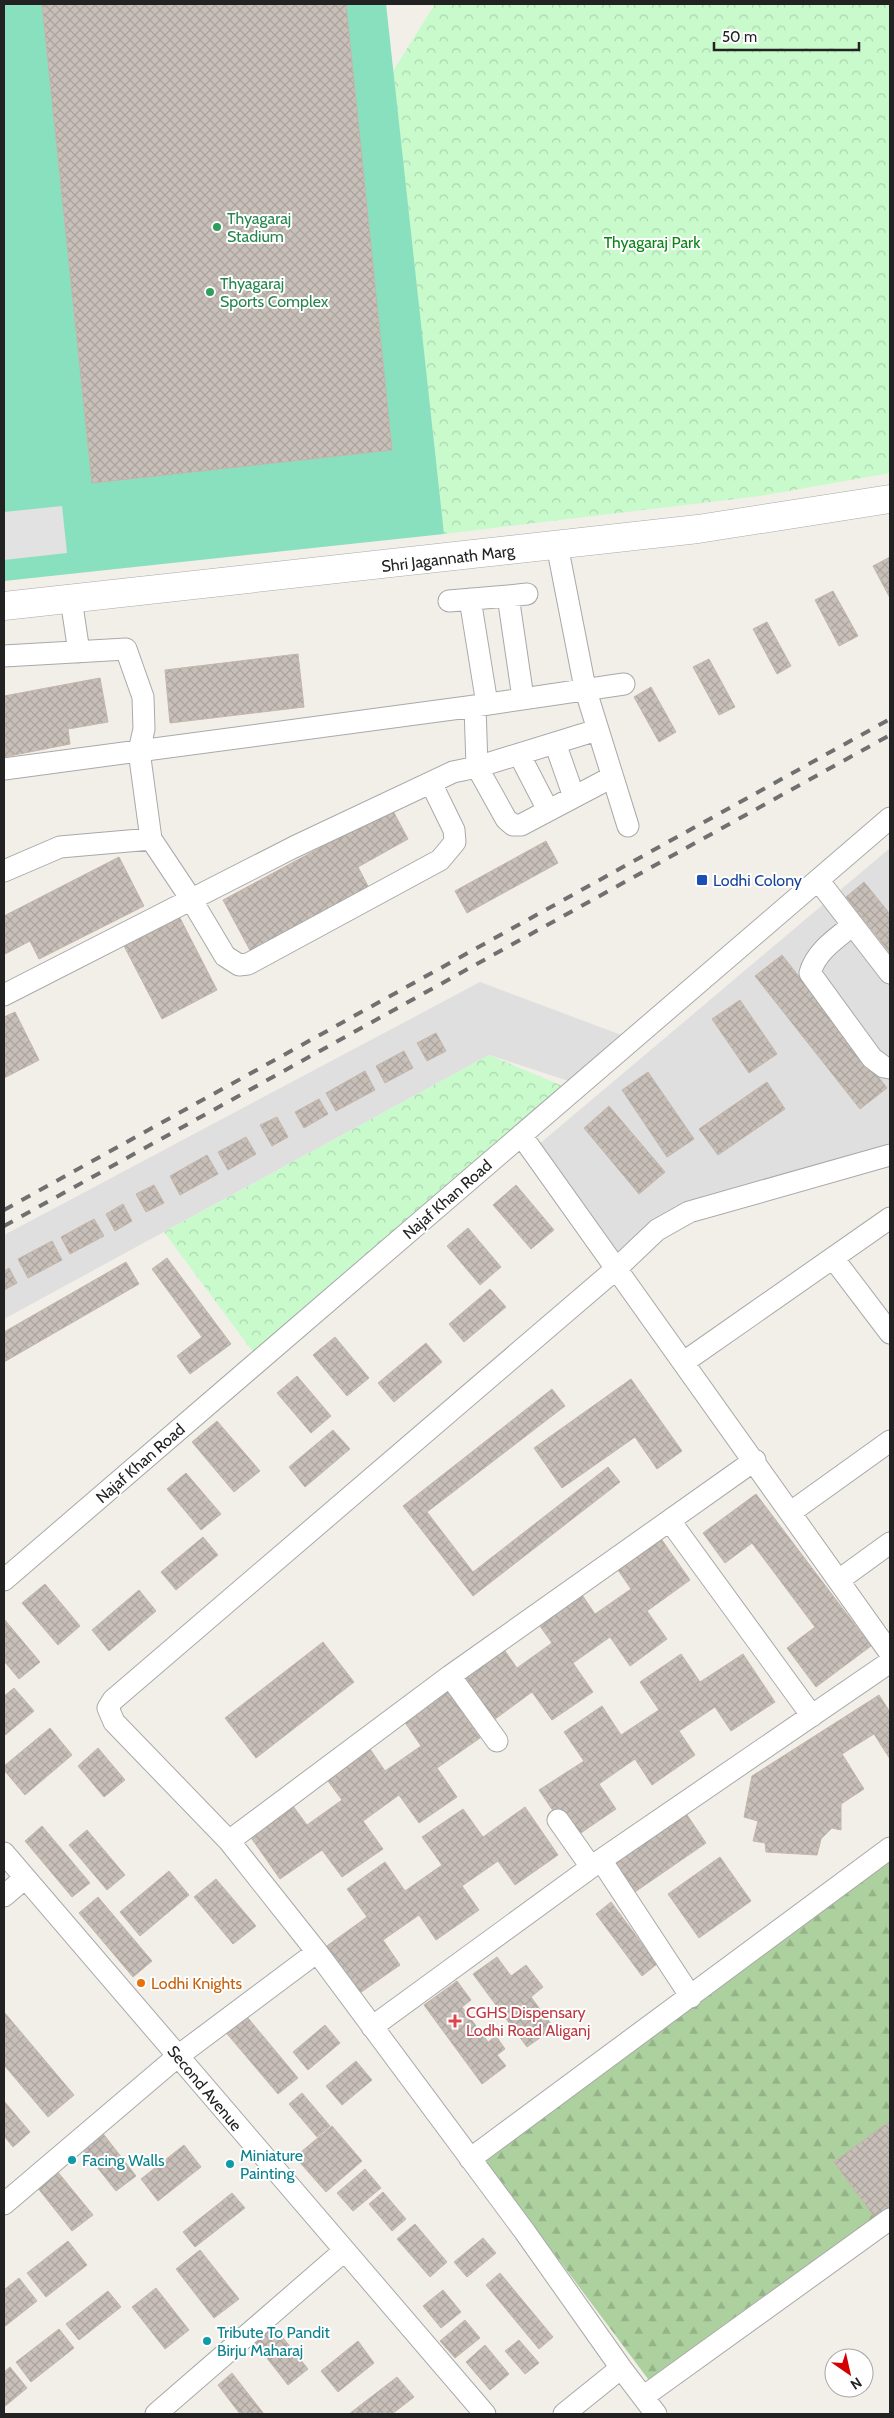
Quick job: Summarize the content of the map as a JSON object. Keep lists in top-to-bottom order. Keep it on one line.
{"streets":{"street":["Shri Jagannath Marg","Najaf Khan Road","Second Avenue"]},"parks":["Thyagaraj Park"],"places":{"other":["Thyagaraj Stadium","Thyagaraj Sports Complex","Lodhi Knights","Facing Walls","Miniature Painting","Tribute To Pandit Birju Maharaj"],"transit":["Lodhi Colony"],"health":["CGHS Dispensary Lodhi Road Aliganj"]},"scale_bar":"50 m","north":"bottom right"}
